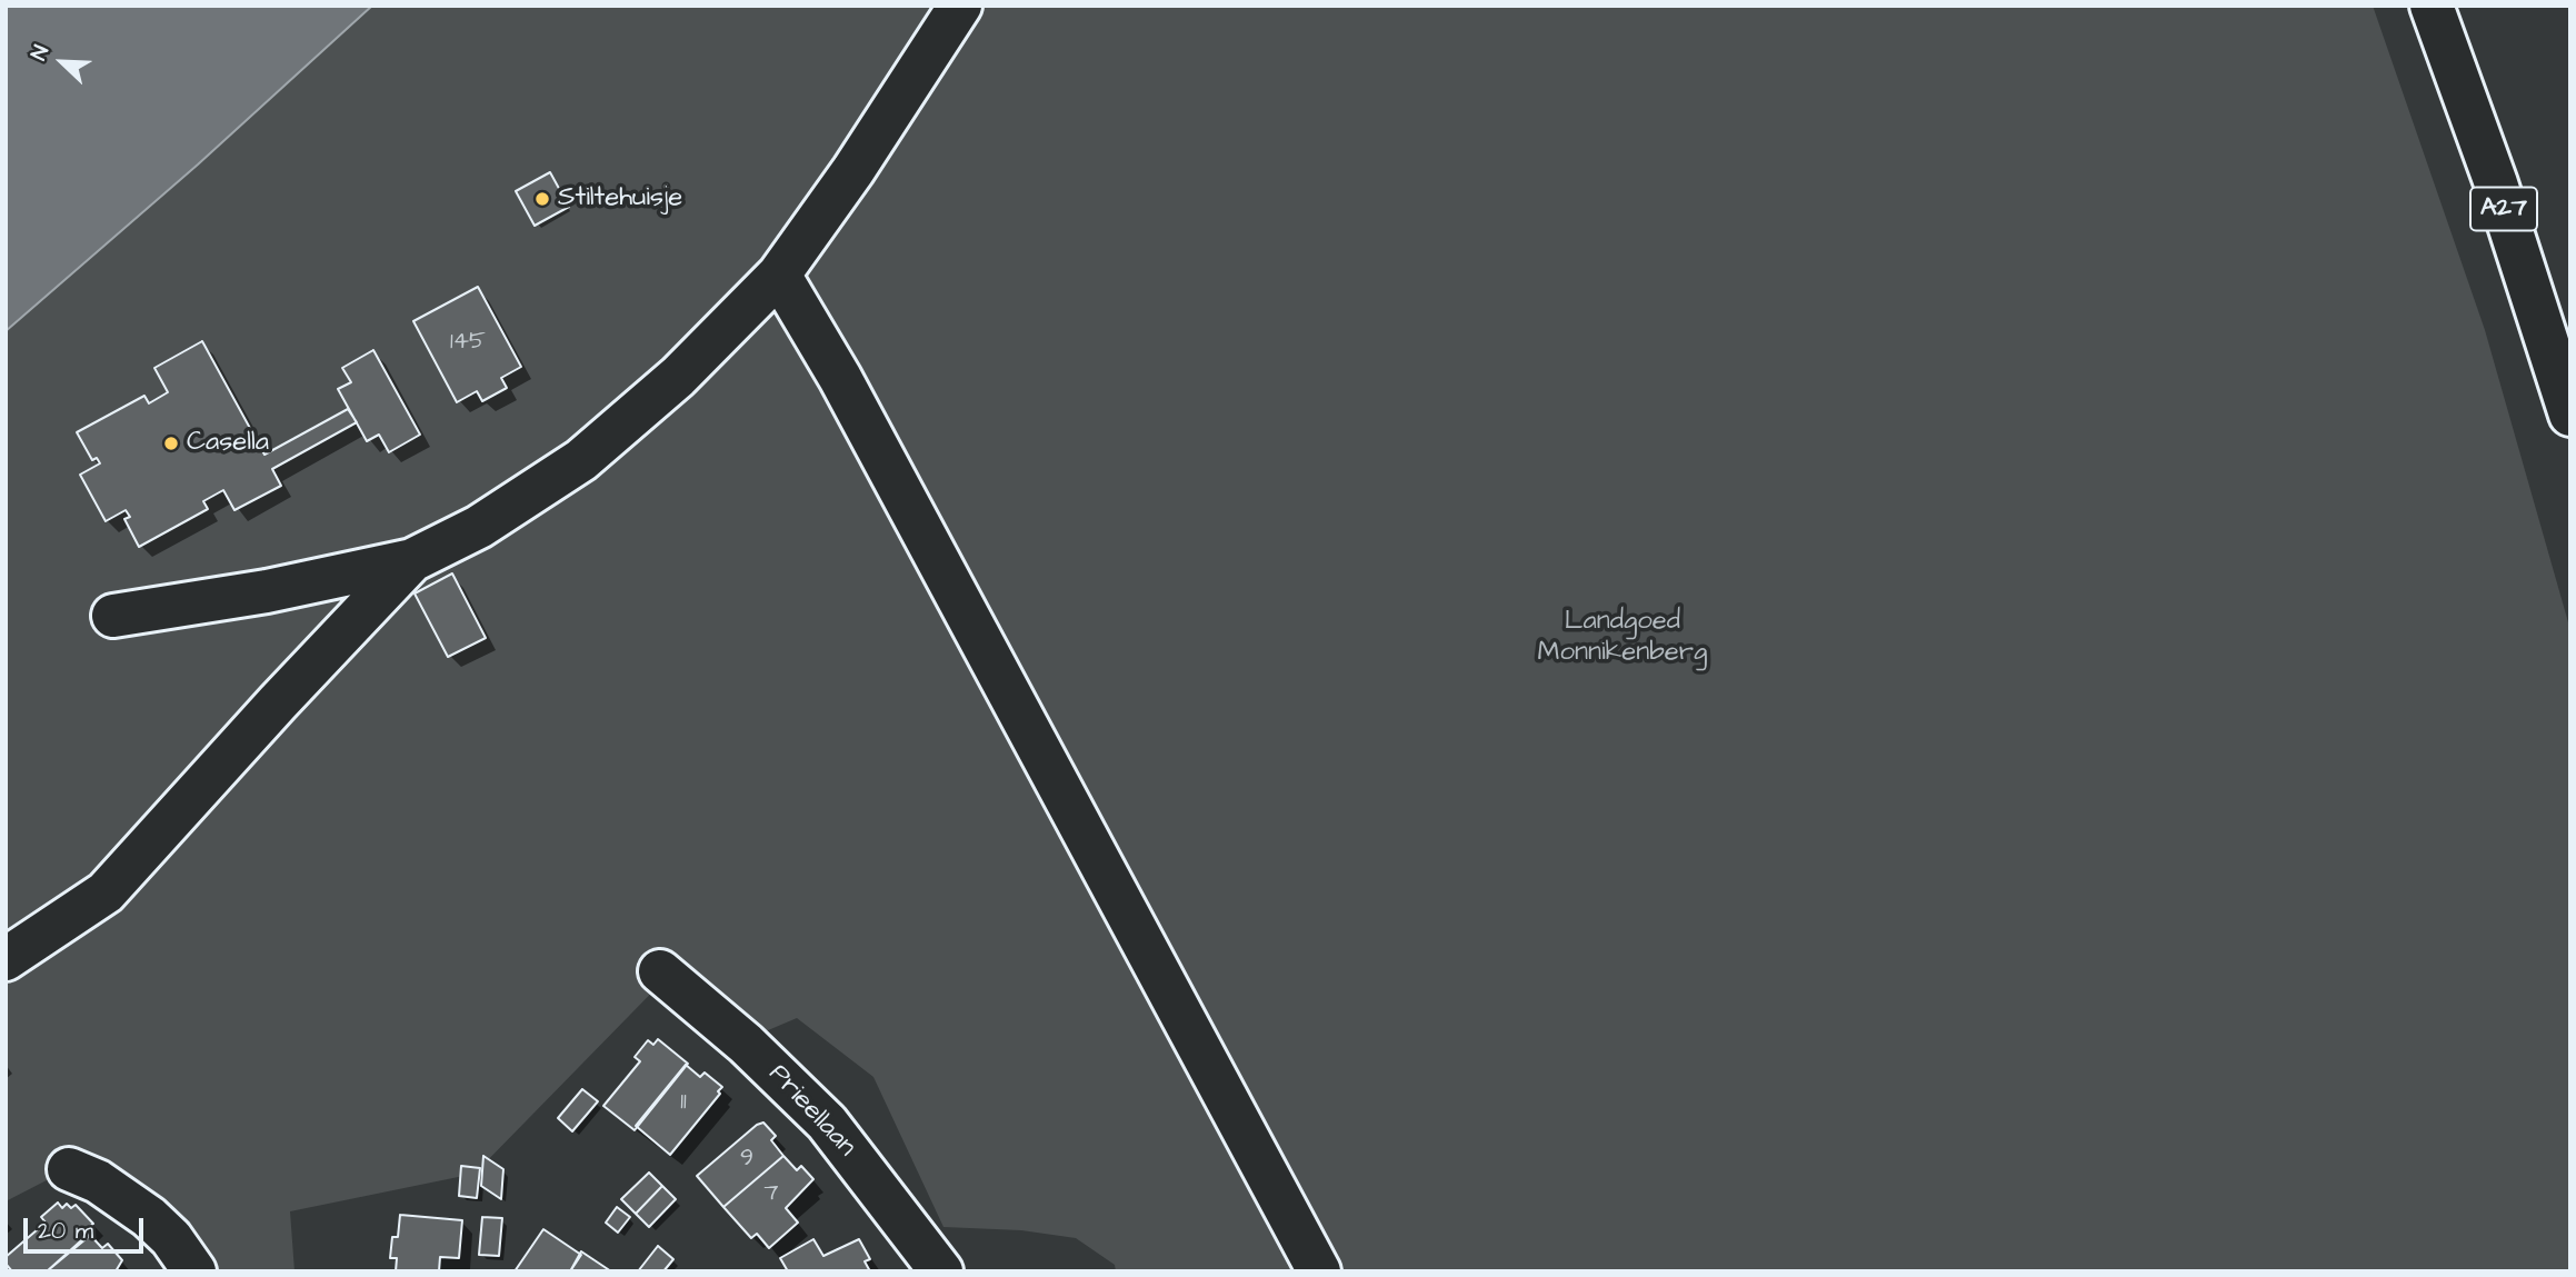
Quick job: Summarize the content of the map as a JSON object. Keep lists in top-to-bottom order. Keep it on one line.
{"streets":{"main road":["A27","Prieellaan"]},"parks":["Landgoed Monnikenberg"],"places":["Stiltehuisje","Casella"],"house_numbers":["145","11","9","7"],"scale_bar":"20 m","north":"top left"}
